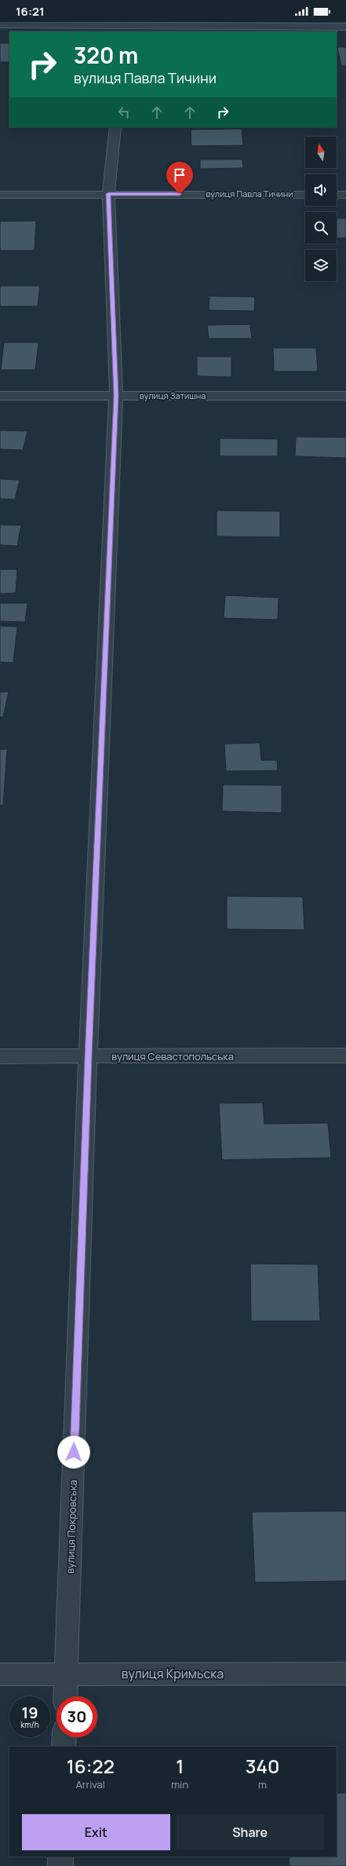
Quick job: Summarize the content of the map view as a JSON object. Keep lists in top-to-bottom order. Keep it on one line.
{"streets":{"street":["вулиця Павла Тичини","вулиця Затишна","вулиця Севастопольська","вулиця Покровська","вулиця Кримьска"]},"crossings":[["вулиця Павла Тичини","вулиця Покровська"],["вулиця Затишна","вулиця Покровська"],["вулиця Севастопольська","вулиця Покровська"],["вулиця Покровська","вулиця Кримьска"]],"north":"top","page":{"status":"16:21","turn":["320 m","вулиця Павла Тичини"],"speed":"19 km/h","limit":"30","eta":["16:22","Arrival","1","min","340","m"],"buttons":["Exit","Share"]}}
